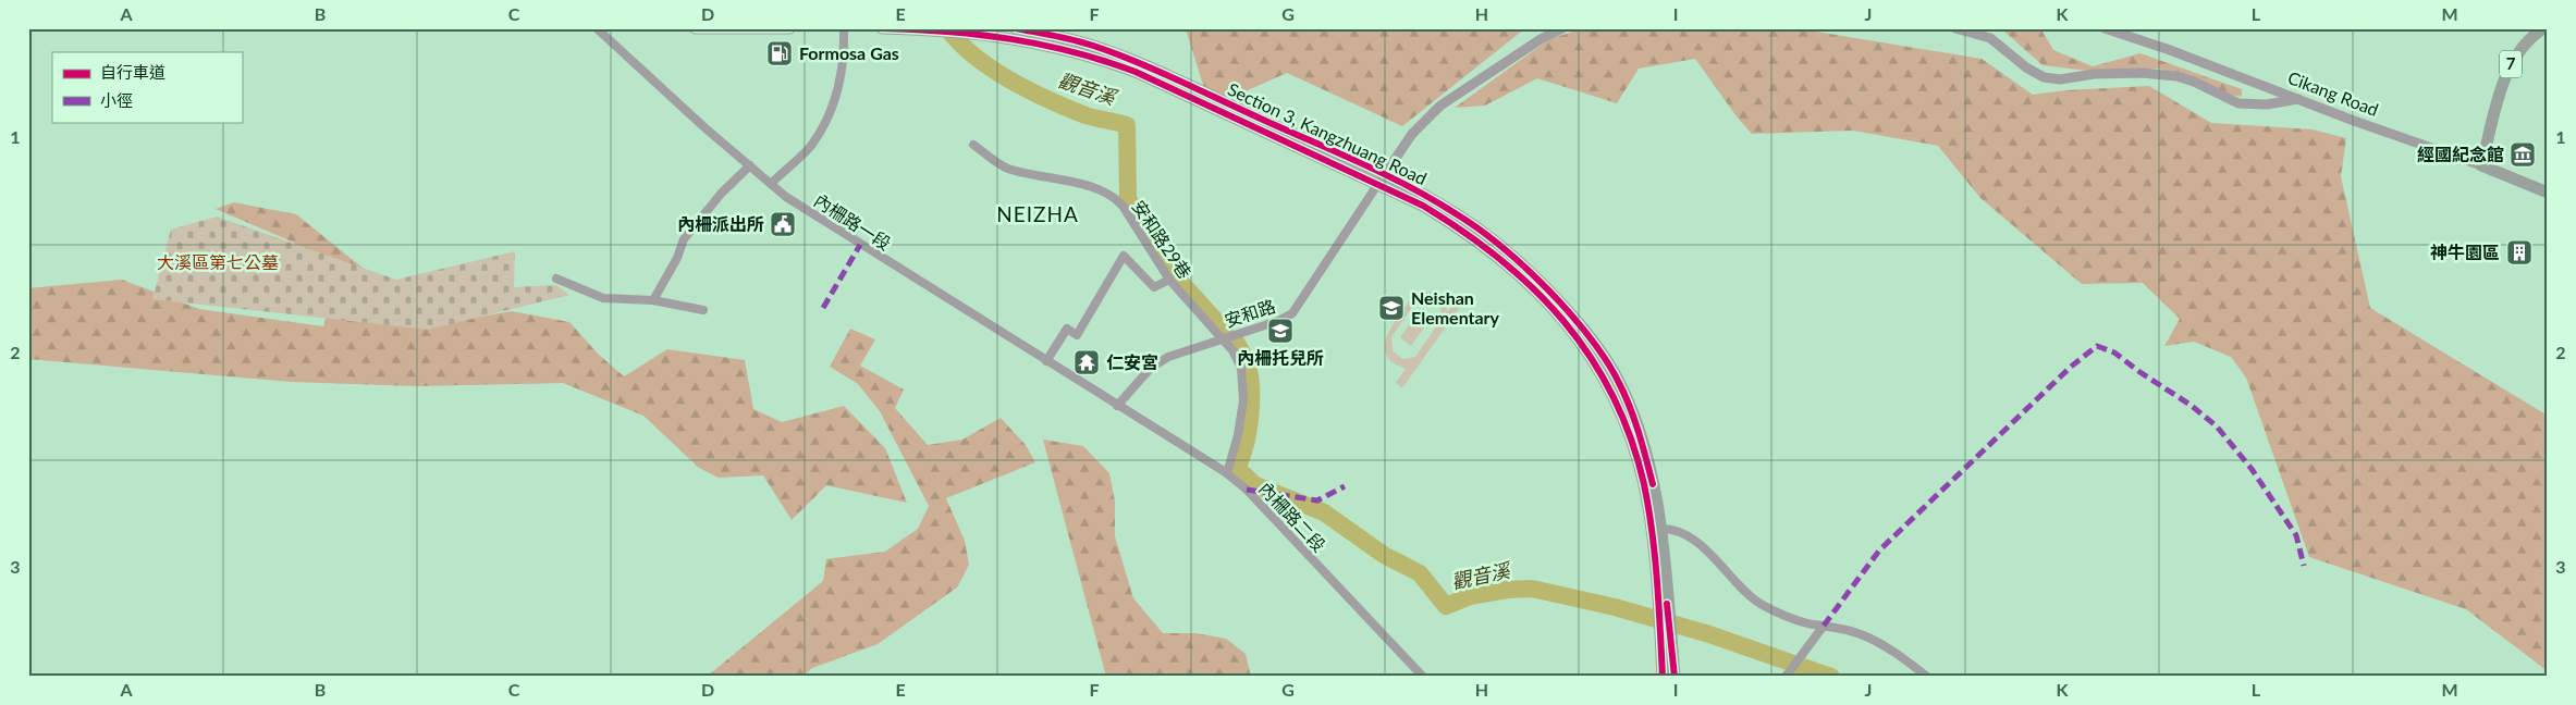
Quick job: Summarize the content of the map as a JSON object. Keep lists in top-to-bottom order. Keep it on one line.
{"streets":{"main road":["7","Cikang Road","Section 3, Kangzhuang Road"],"street":["內柵路一段","安和路29巷","安和路","內柵路二段"]},"crossings":[["7","Cikang Road"],["Section 3, Kangzhuang Road","安和路"],["內柵路一段","安和路"],["內柵路一段","內柵路二段"],["安和路29巷","安和路"],["安和路29巷","內柵路二段"],["安和路","內柵路二段"]],"districts":["NEIZHA"],"water":["觀音溪"],"parks":["大溪區第七公墓"],"places":{"fuel station":["Formosa Gas"],"museum":["經國紀念館"],"public building":["內柵派出所"],"building":["神牛園區"],"school or university":["Neishan Elementary","內柵托兒所"],"temple":["仁安宮"]},"legend":["自行車道","小徑"],"grid":{"columns":["A","B","C","D","E","F","G","H","I","J","K","L","M"],"rows":["1","2","3"]}}
